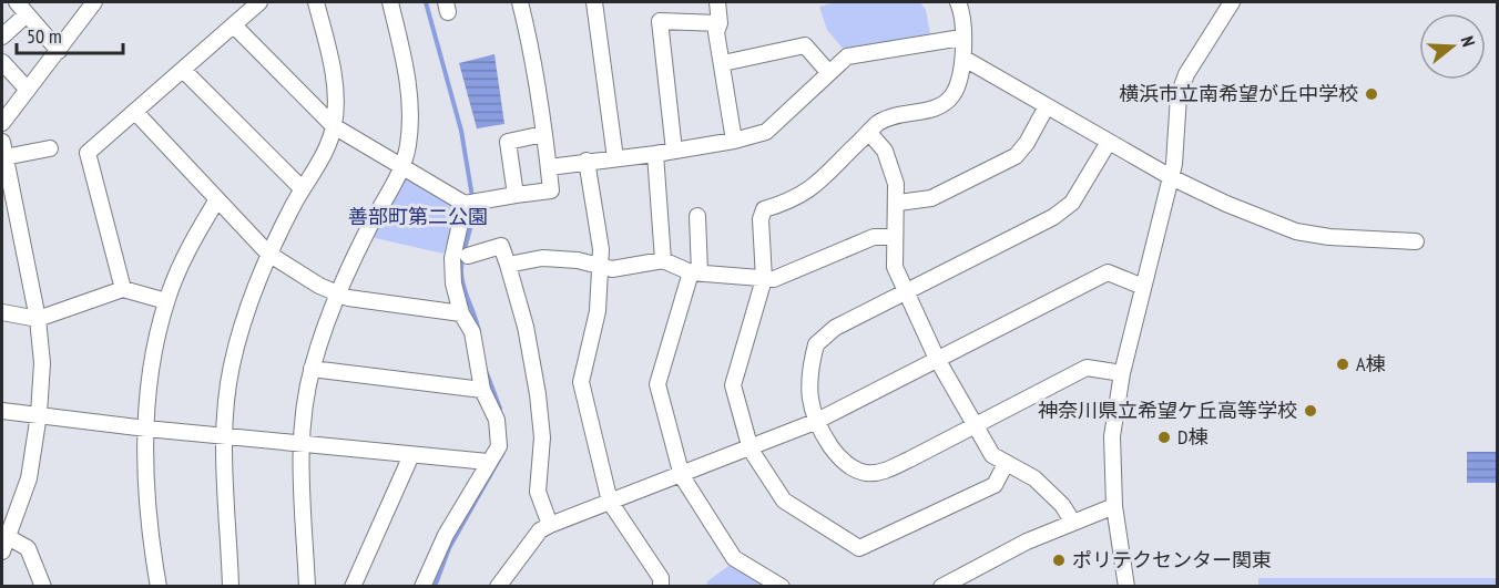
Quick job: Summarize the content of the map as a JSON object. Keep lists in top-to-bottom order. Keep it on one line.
{"parks":["善部町第二公園"],"places":["横浜市立南希望が丘中学校","A棟","神奈川県立希望ケ丘高等学校","D棟","ポリテクセンター関東"],"scale_bar":"50 m","north":"right"}
